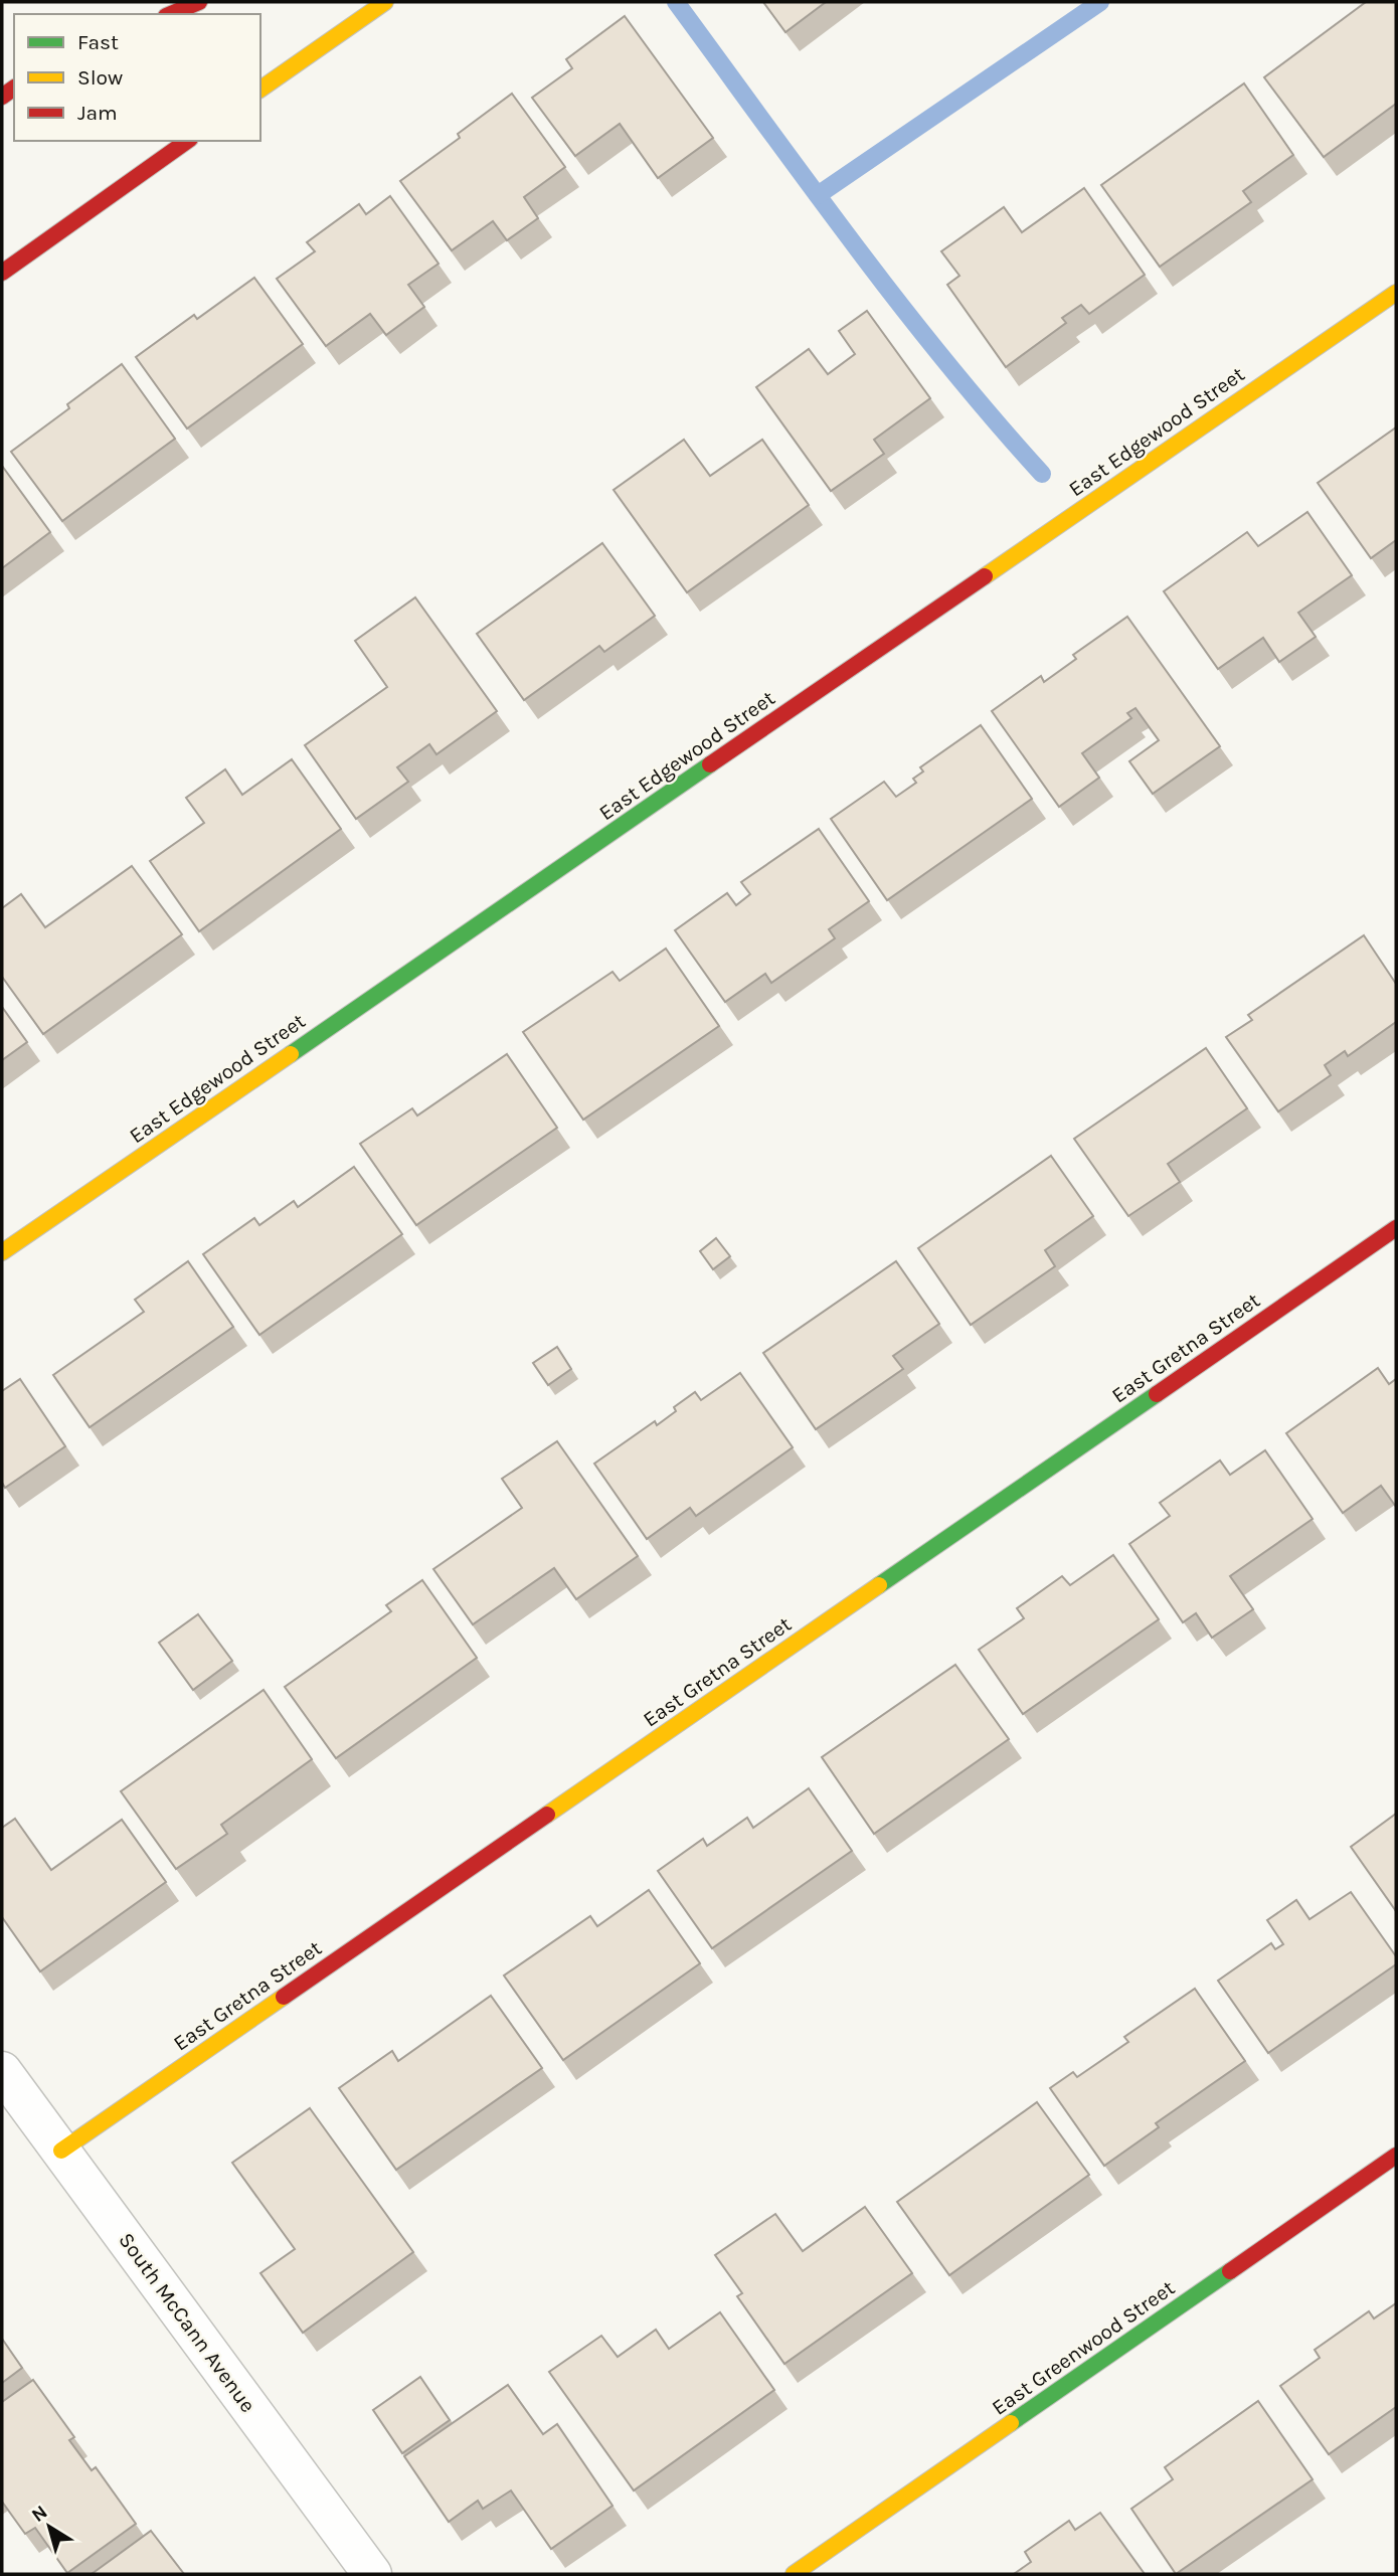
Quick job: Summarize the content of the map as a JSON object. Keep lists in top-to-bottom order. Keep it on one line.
{"streets":{"street":["East Edgewood Street","East Gretna Street","South McCann Avenue","East Greenwood Street"]},"crossings":[["East Gretna Street","South McCann Avenue"]],"legend":["Fast","Slow","Jam"],"north":"top left"}
